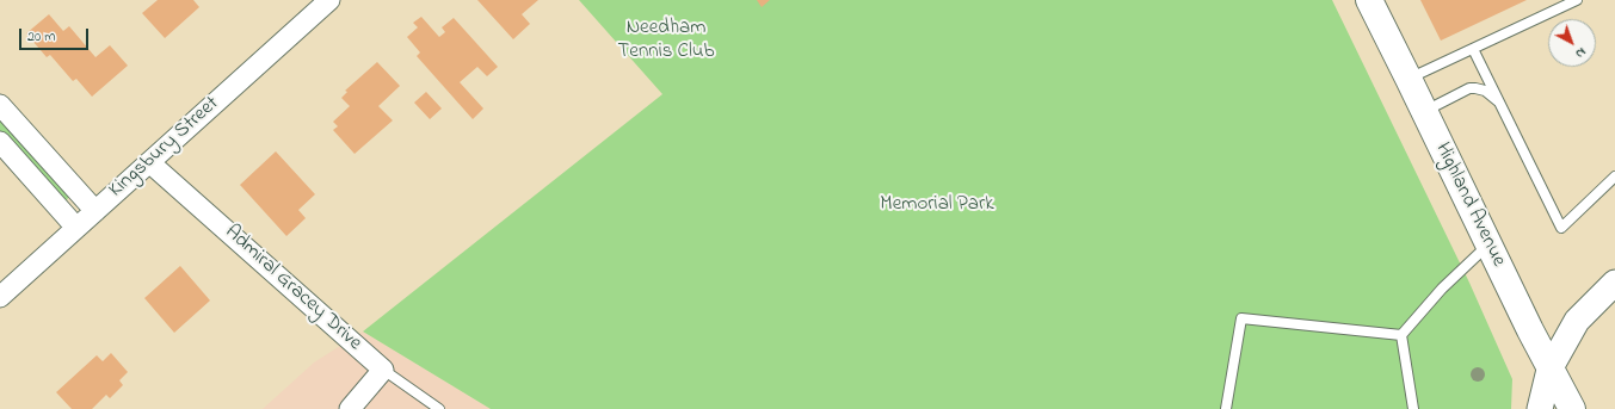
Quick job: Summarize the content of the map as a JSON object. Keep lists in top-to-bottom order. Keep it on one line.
{"streets":{"main road":["Highland Avenue"],"street":["Kingsbury Street","Admiral Gracey Drive"]},"crossings":[["Kingsbury Street","Admiral Gracey Drive"]],"parks":["Needham Tennis Club","Memorial Park"],"scale_bar":"20 m","north":"bottom right"}
